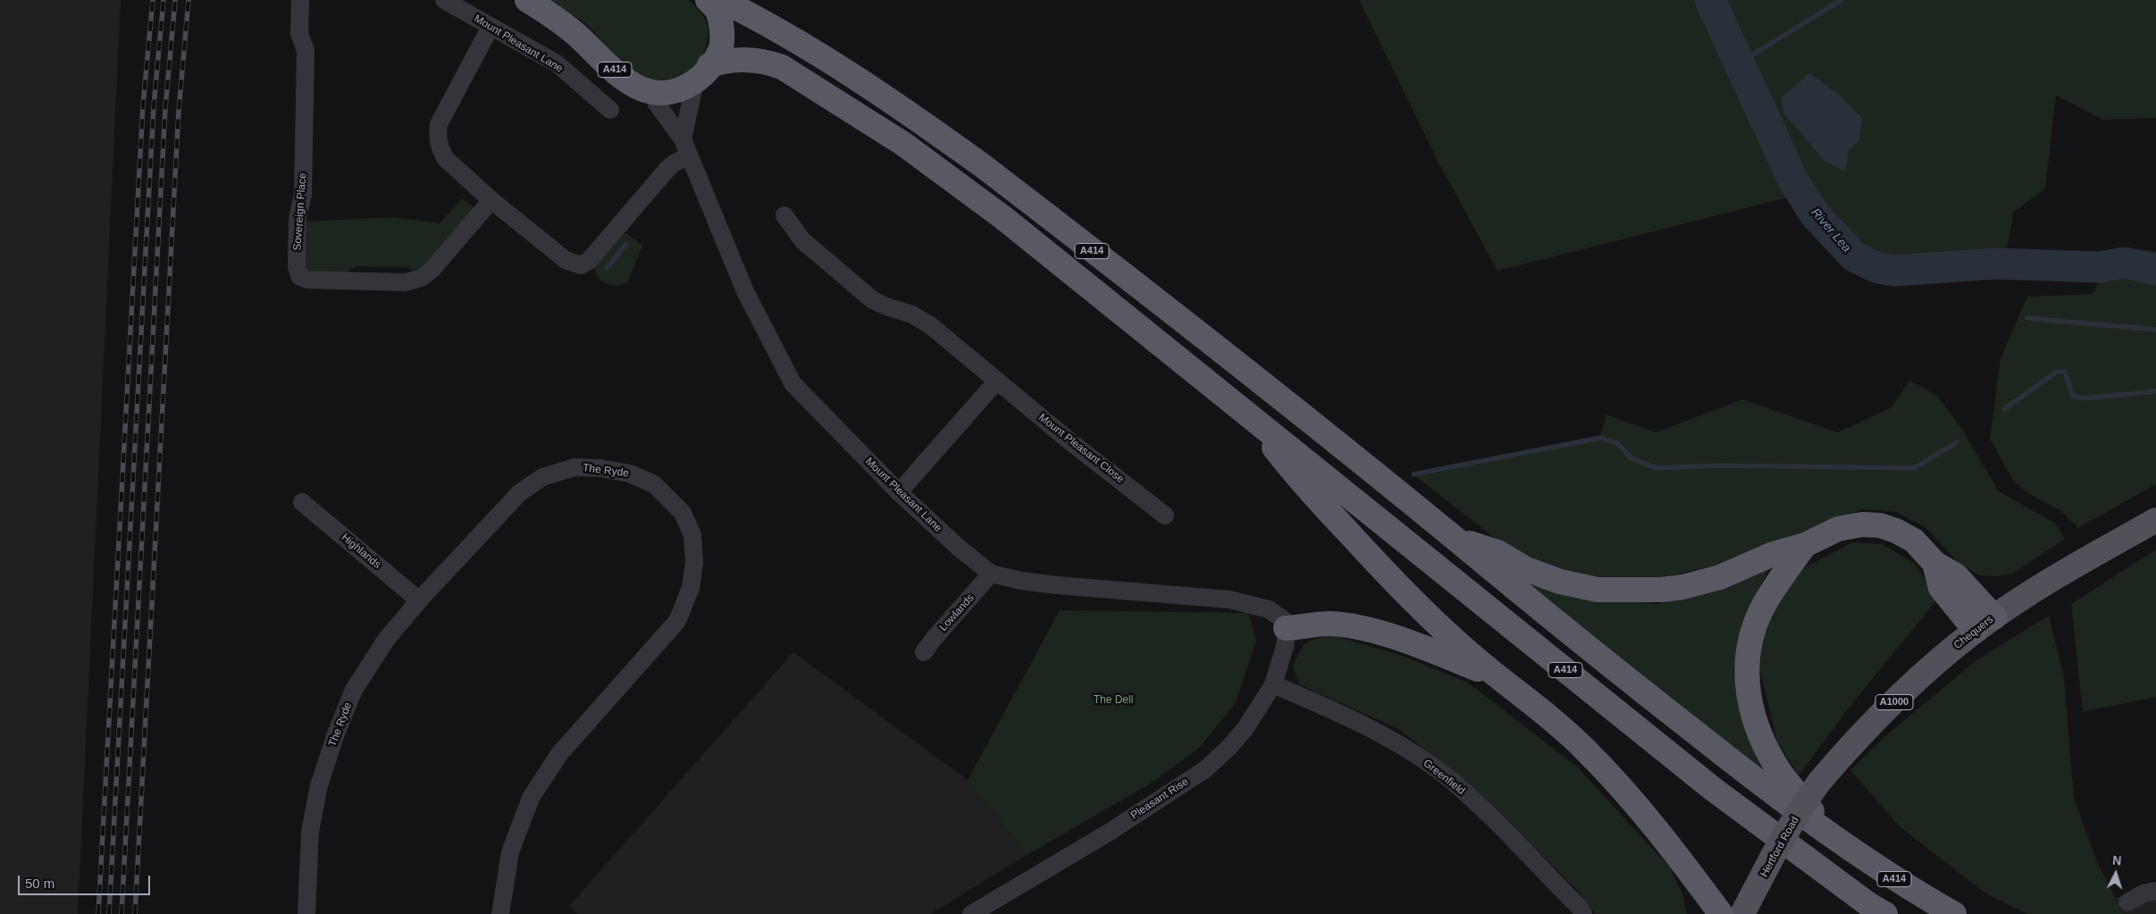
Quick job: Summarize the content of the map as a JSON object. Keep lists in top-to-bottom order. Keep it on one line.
{"streets":{"highway":["A414"],"main road":["Chequers","A1000","Hertford Road"],"street":["Mount Pleasant Lane","Sovereign Place","Mount Pleasant Close","The Ryde","Highlands","Lowlands","Greenfield","Pleasant Rise"]},"crossings":[["Mount Pleasant Lane","A414"],["Mount Pleasant Lane","Lowlands"],["Mount Pleasant Lane","Pleasant Rise"],["A414","Chequers"],["The Ryde","Highlands"],["Chequers","Hertford Road"],["Greenfield","Pleasant Rise"]],"water":["River Lea"],"parks":["The Dell"],"scale_bar":"50 m","north":"top"}
